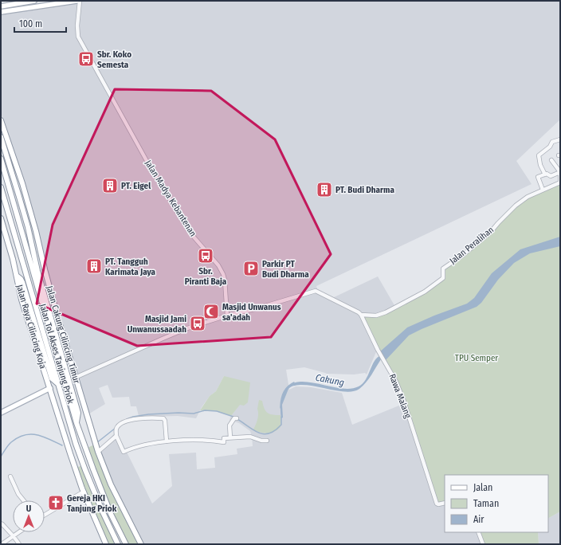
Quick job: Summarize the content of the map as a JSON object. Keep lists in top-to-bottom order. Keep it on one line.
{"streets":{"highway":["Jalan Raya Cilincing Koja","Jalan Cakung Cilincing Timur","Jalan Tol Akses Tanjung Priok"],"street":["Jalan Madya Kebantenan","Jalan Peralihan","Rawa Malang"]},"crossings":[["Jalan Peralihan","Rawa Malang"]],"water":["Cakung"],"parks":["TPU Semper"],"places":{"bus stop":["Sbr. Koko Semesta","Sbr. Piranti Baja","Masjid Jami Unwanussaadah"],"building":["PT. Eigel","PT. Budi Dharma","PT. Tangguh Karimata Jaya"],"parking":["Parkir PT Budi Dharma"],"mosque":["Masjid Unwanus sa'adah"],"church":["Gereja HKI Tanjung Priok"]},"legend":["Jalan","Taman","Air"],"scale_bar":"100 m","north":"top"}
